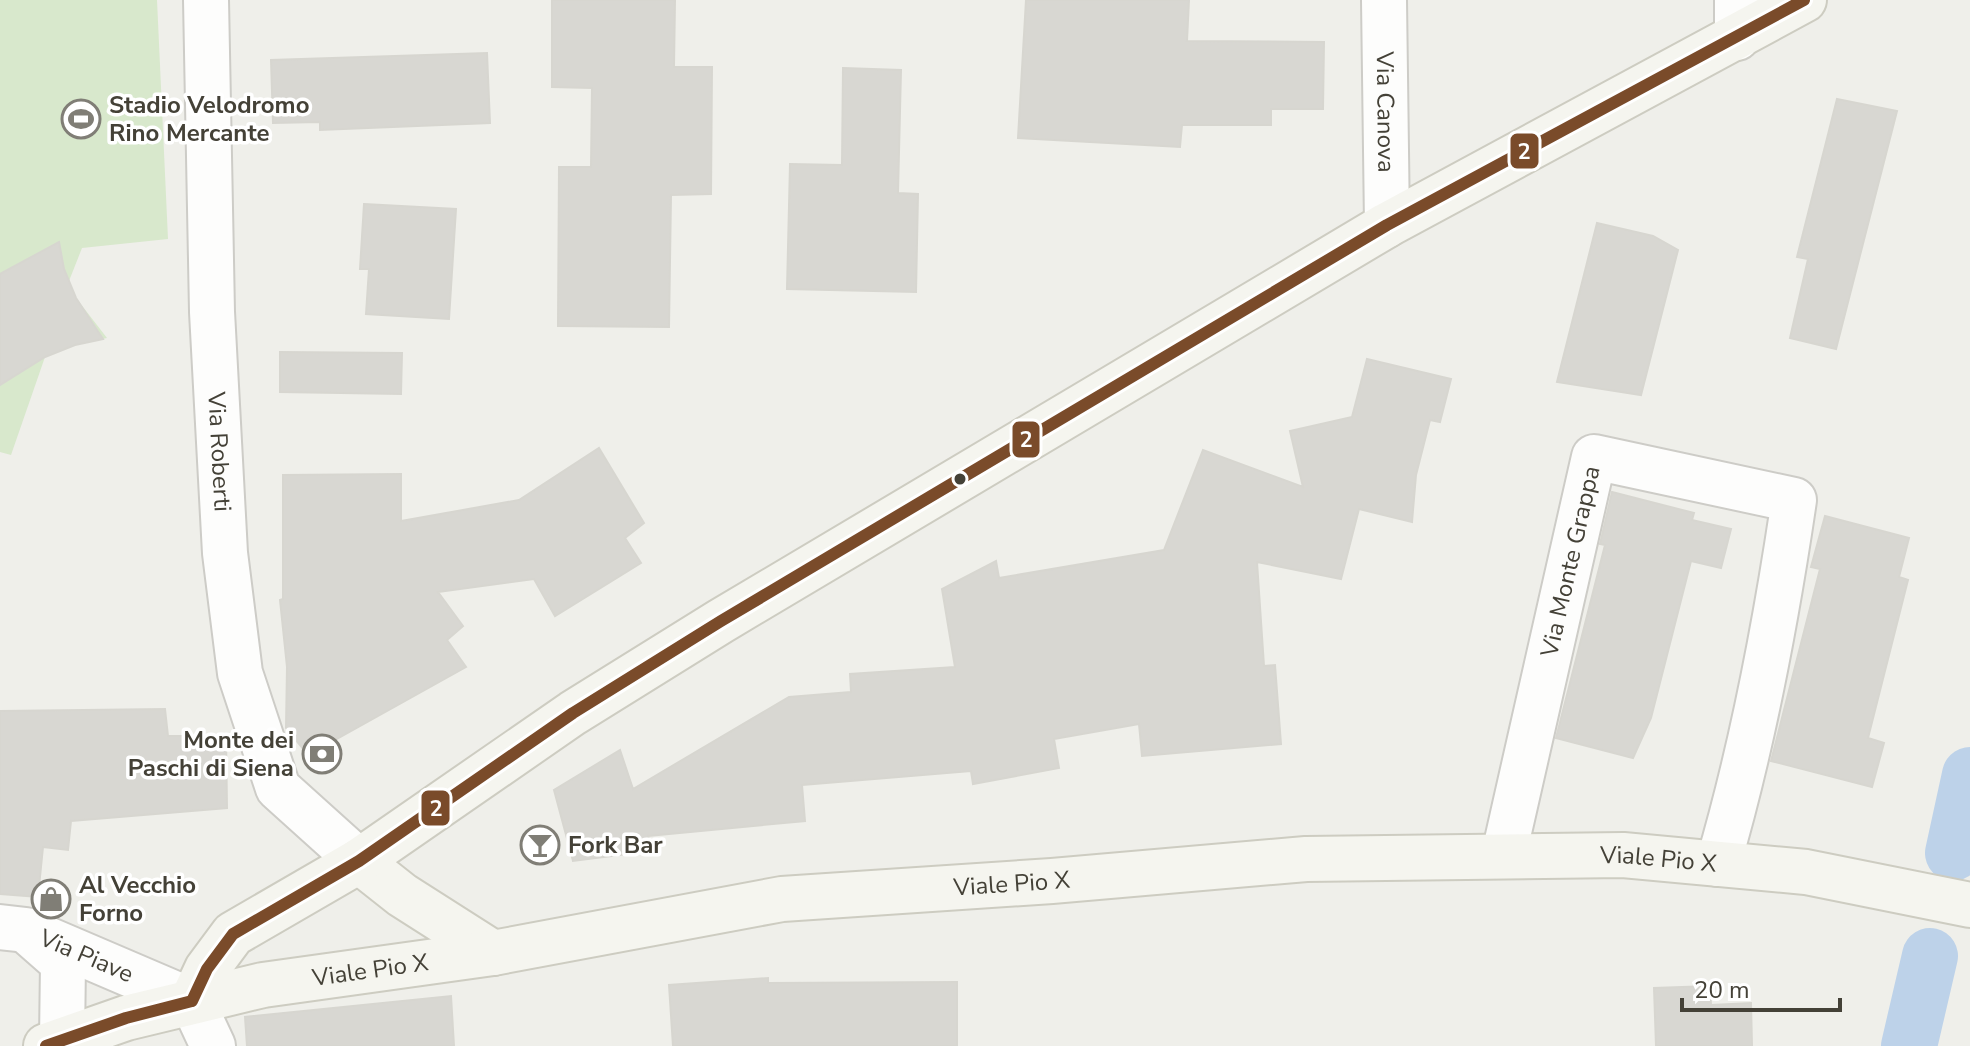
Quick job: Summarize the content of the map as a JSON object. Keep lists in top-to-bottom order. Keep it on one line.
{"streets":{"street":["Via Canova","Via Roberti","Via Monte Grappa","Viale Pio X","Via Piave"]},"crossings":[["Via Monte Grappa","Viale Pio X"],["Viale Pio X","Via Piave"]],"places":{"sports":["Stadio Velodromo Rino Mercante"],"bank":["Monte dei Paschi di Siena"],"bar":["Fork Bar"],"shop":["Al Vecchio Forno"]},"lines":["transit line 2"],"scale_bar":"20 m"}
